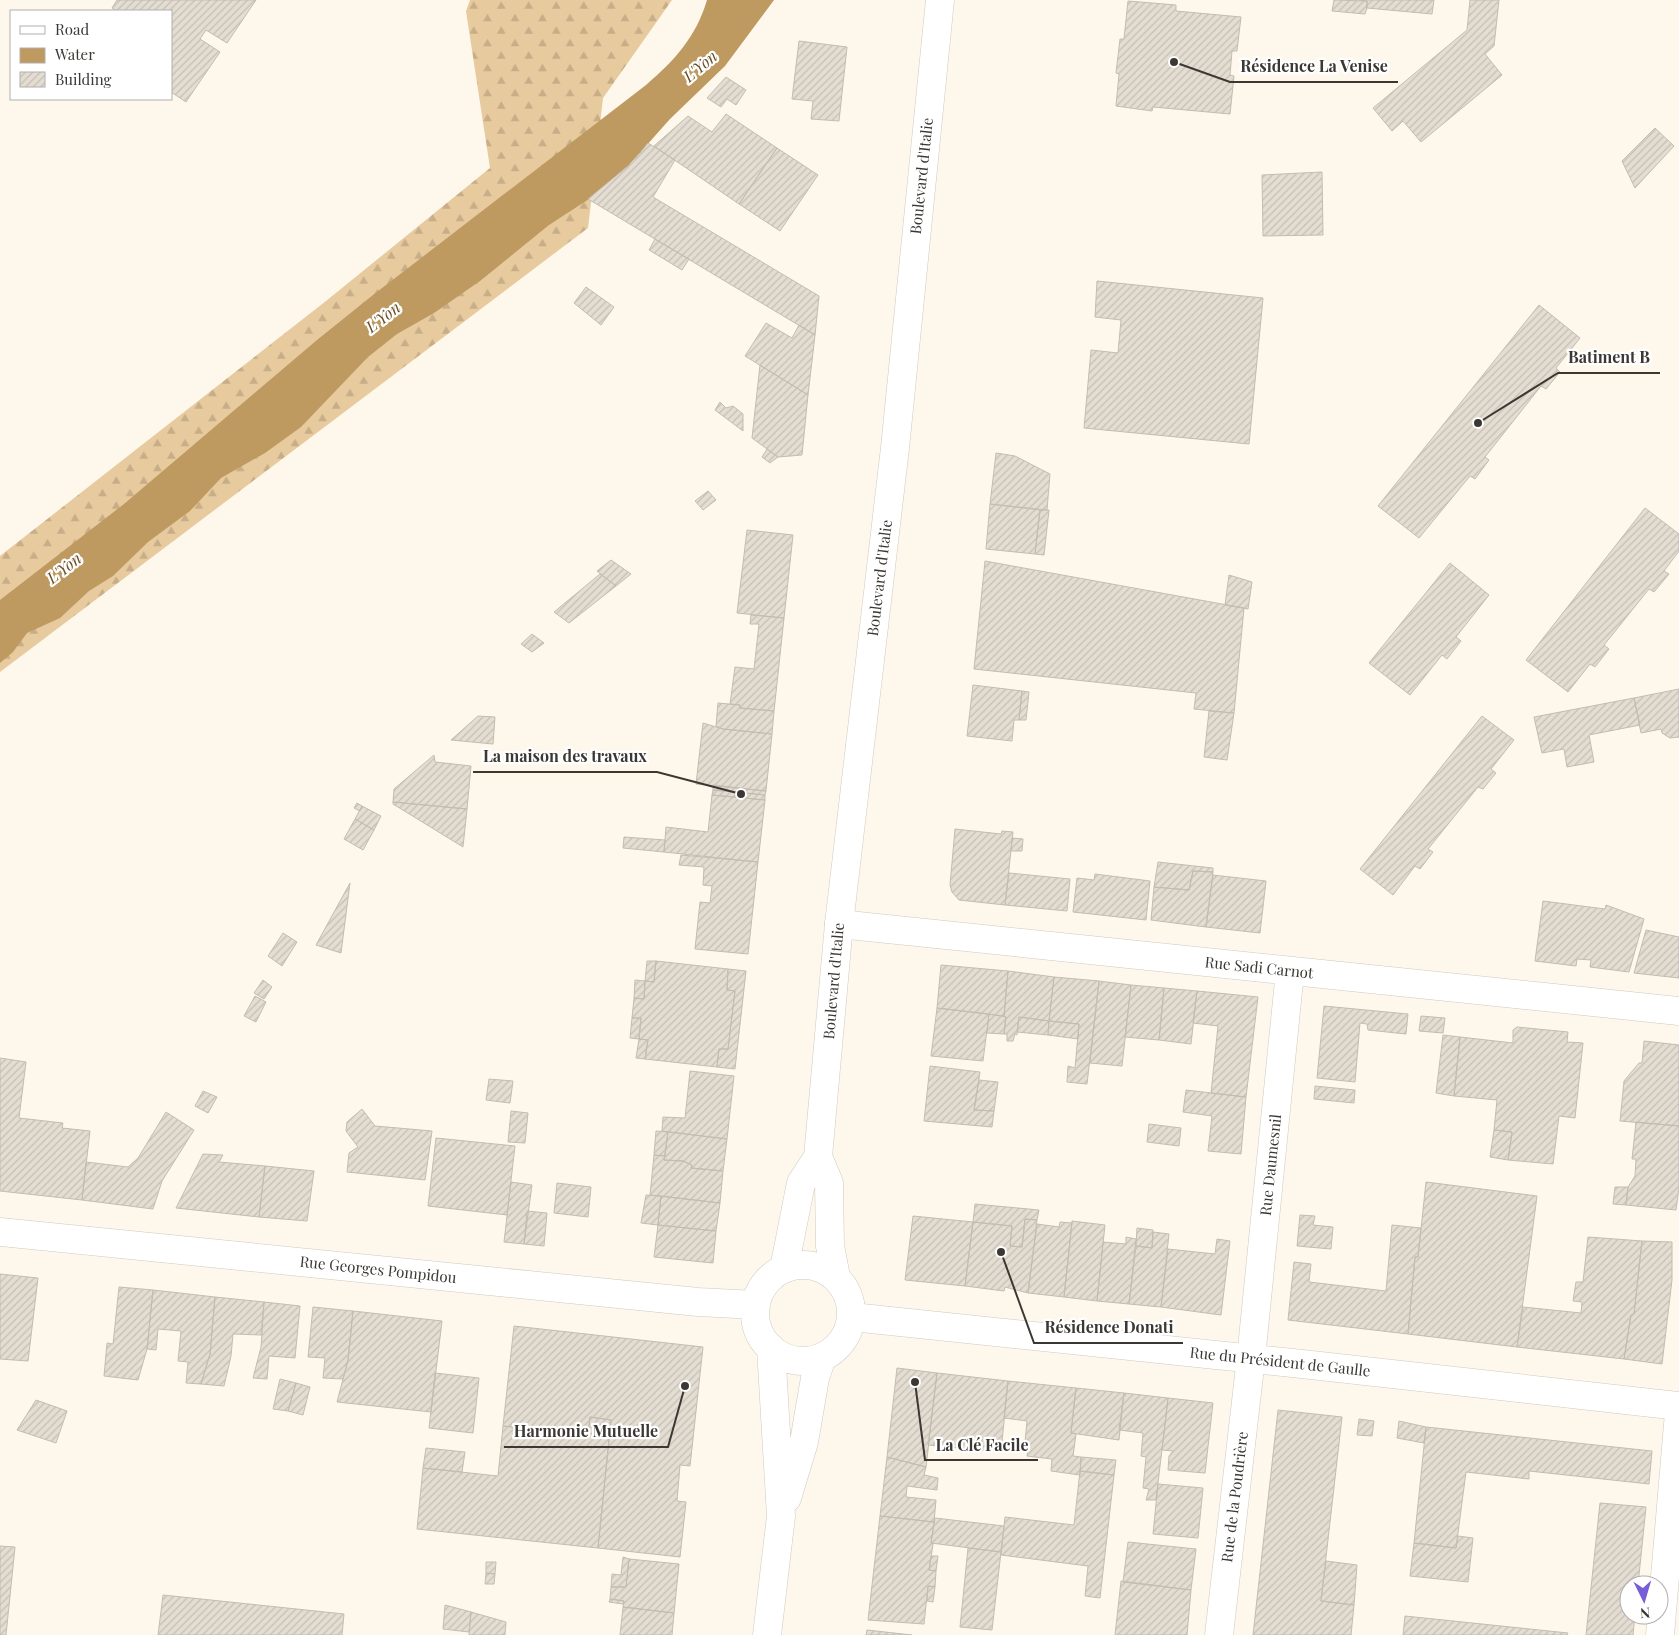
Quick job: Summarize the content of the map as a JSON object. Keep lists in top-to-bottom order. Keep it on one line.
{"streets":{"main road":["Boulevard d'Italie","Rue Sadi Carnot","Rue Daumesnil","Rue Georges Pompidou","Rue du Président de Gaulle","Rue de la Poudrière"]},"crossings":[["Boulevard d'Italie","Rue Sadi Carnot"],["Boulevard d'Italie","Rue Georges Pompidou"],["Boulevard d'Italie","Rue du Président de Gaulle"],["Rue Sadi Carnot","Rue Daumesnil"],["Rue Daumesnil","Rue du Président de Gaulle"],["Rue Daumesnil","Rue de la Poudrière"],["Rue Georges Pompidou","Rue du Président de Gaulle"],["Rue du Président de Gaulle","Rue de la Poudrière"]],"water":["L'Yon"],"places":["Résidence La Venise","Batiment B","La maison des travaux","Résidence Donati","La Clé Facile","Harmonie Mutuelle"],"legend":["Road","Water","Building"],"north":"bottom"}
